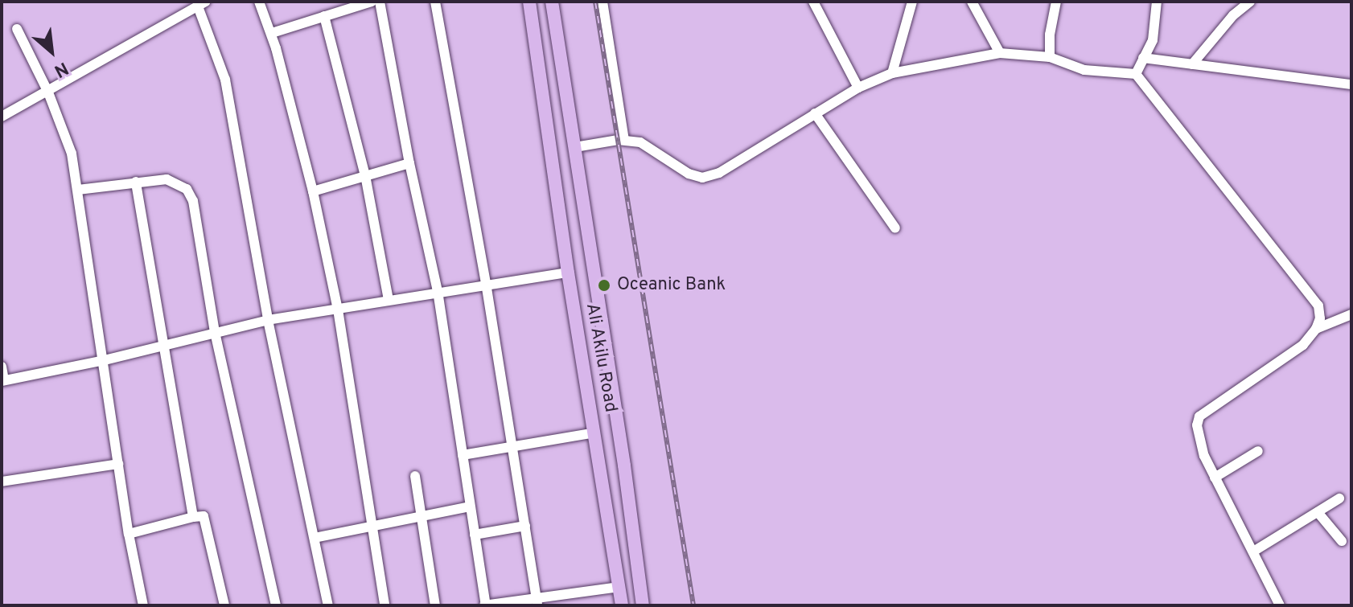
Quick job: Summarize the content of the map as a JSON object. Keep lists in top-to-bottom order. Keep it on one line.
{"streets":{"main road":["Ali Akilu Road"]},"places":["Oceanic Bank"],"north":"bottom right"}
